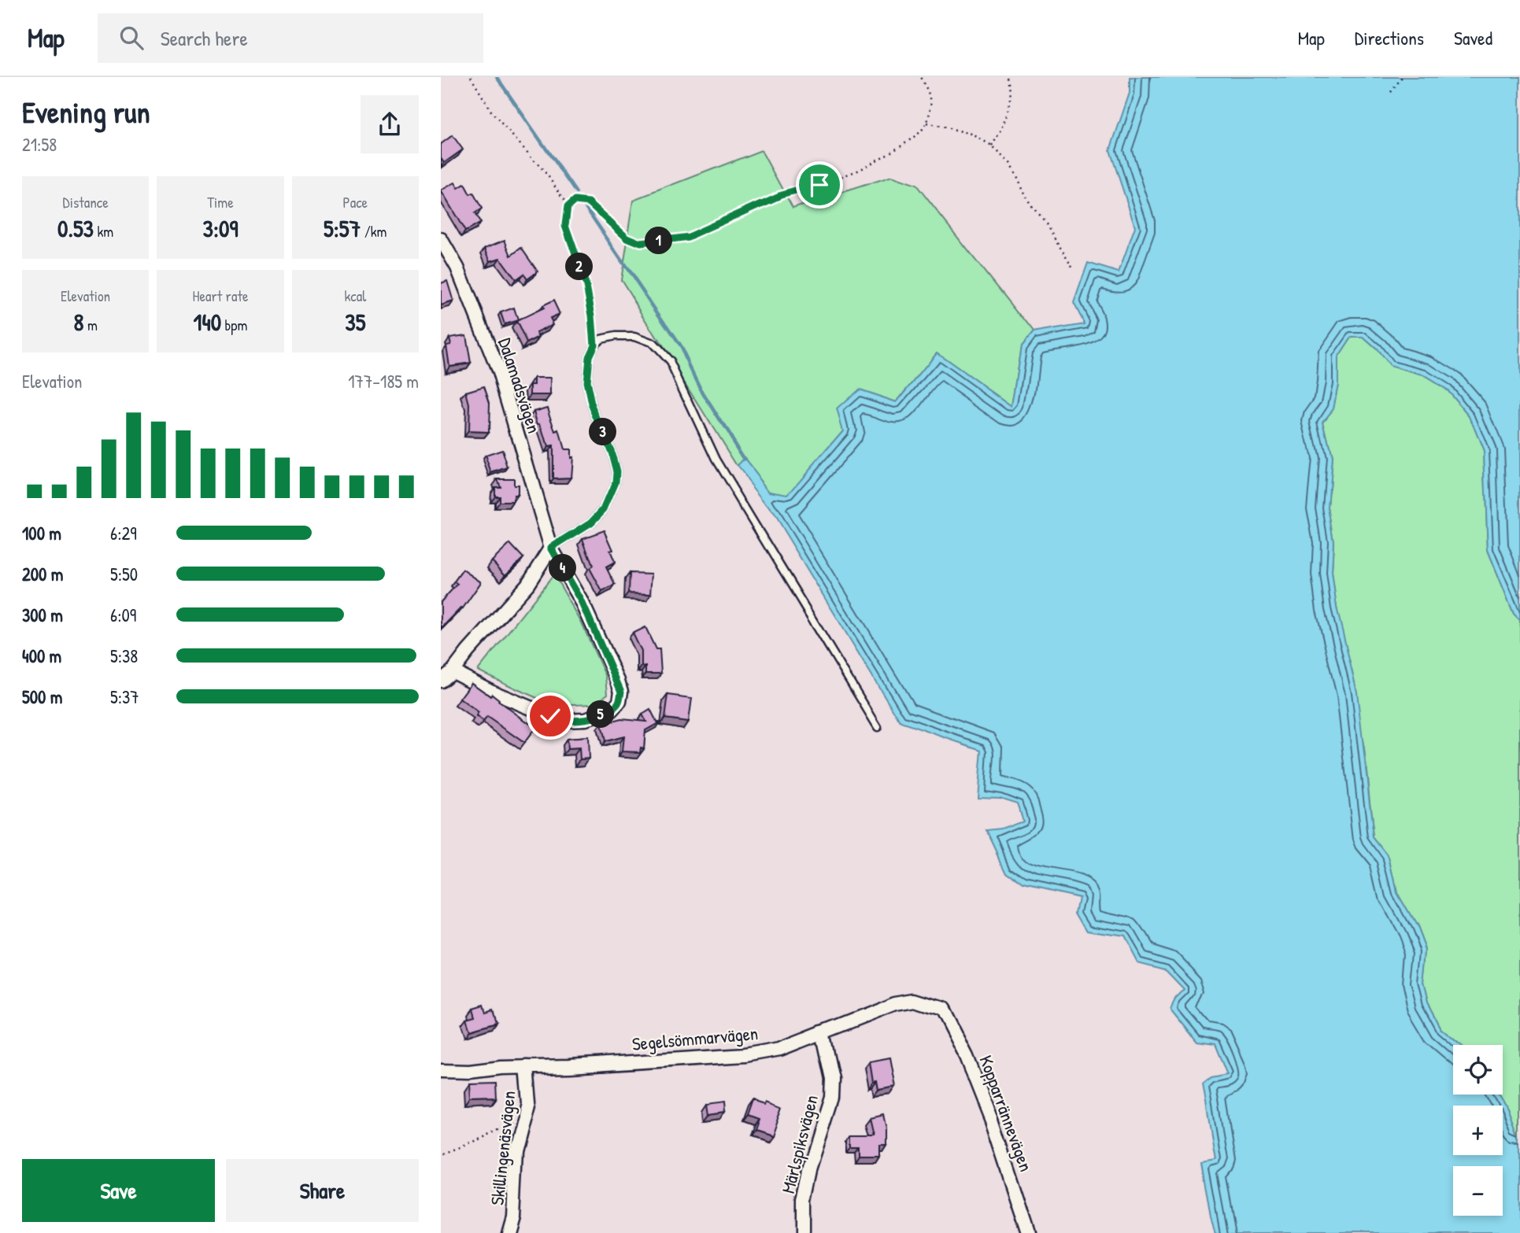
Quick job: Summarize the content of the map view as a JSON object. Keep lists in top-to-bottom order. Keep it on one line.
{"streets":{"street":["Dalamadsvägen","Segelsömmarvägen","Kopparrännevägen","Märlspiksvägen","Skillingenäsvägen"]},"crossings":[["Segelsömmarvägen","Kopparrännevägen"],["Segelsömmarvägen","Märlspiksvägen"],["Segelsömmarvägen","Skillingenäsvägen"]],"page":{"header":"Map","search":"Search here","nav":["Map","Directions","Saved"],"heading":["Evening run","21:58"],"stats":[["Distance","0.53 km"],["Time","3:09"],["Pace","5:57 /km"],["Elevation","8 m"],["Heart rate","140 bpm"],["kcal","35"]],"pins":["1","2","3","4","5"],"chart":["Elevation","177–185 m"],"list":[{"name":"100 m","note":"6:29"},{"name":"200 m","note":"5:50"},{"name":"300 m","note":"6:09"},{"name":"400 m","note":"5:38"},{"name":"500 m","note":"5:37"}],"map_buttons":["+","−"],"buttons":["Save","Share"]}}
